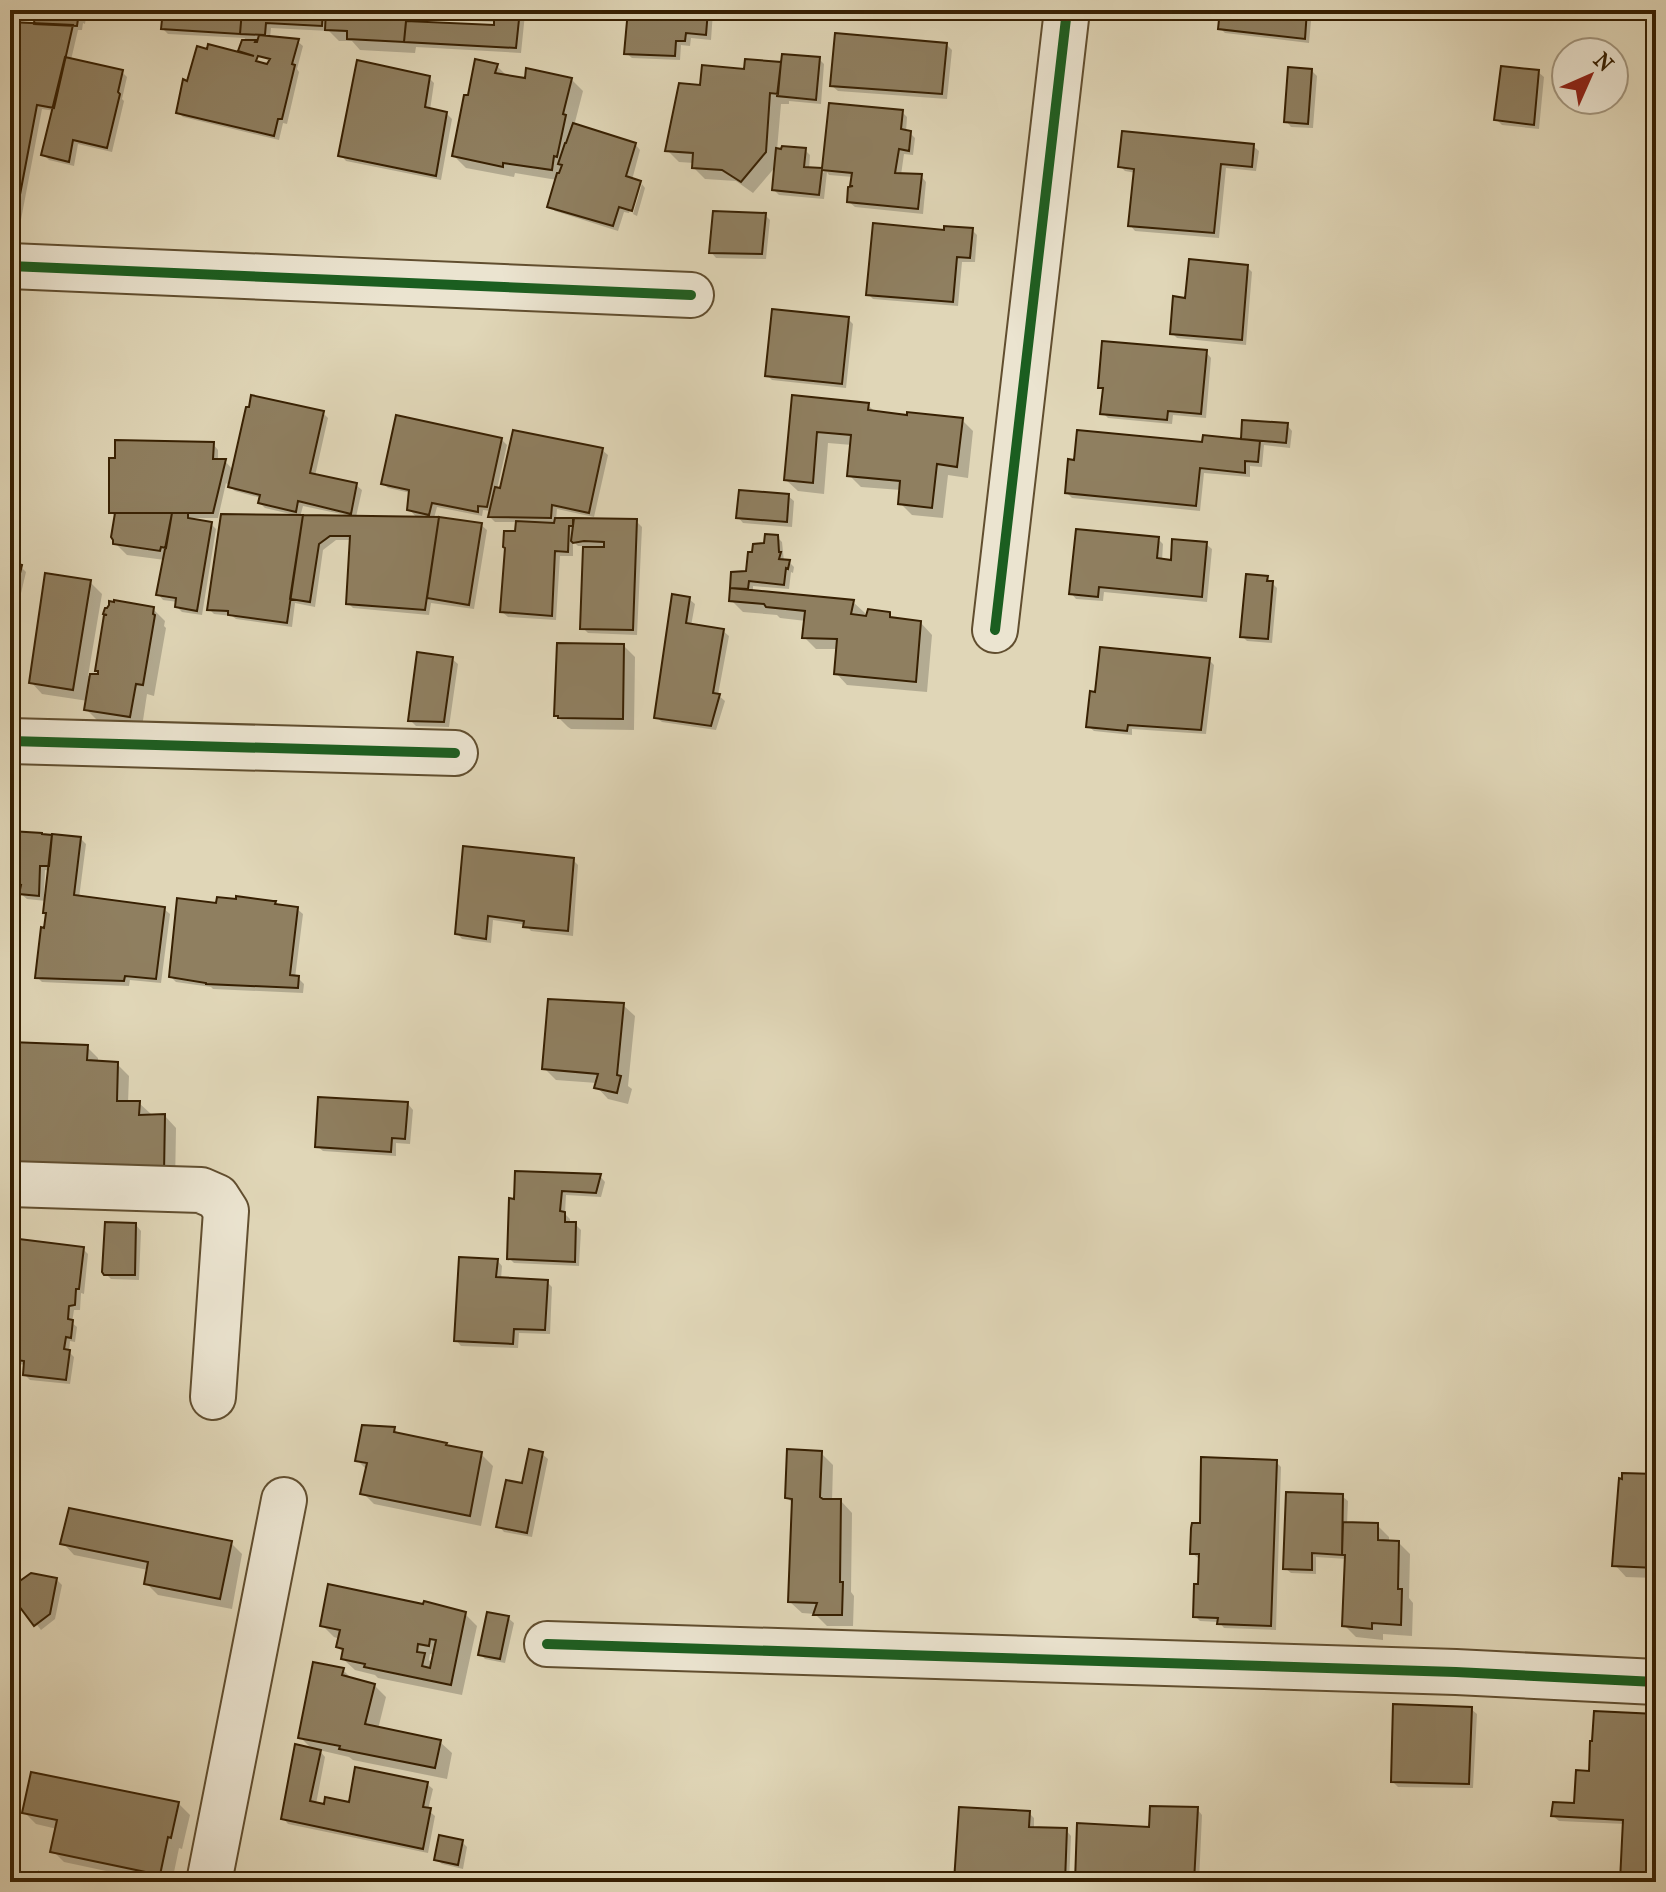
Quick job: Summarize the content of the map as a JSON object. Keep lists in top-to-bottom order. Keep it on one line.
{"north":"top right"}
